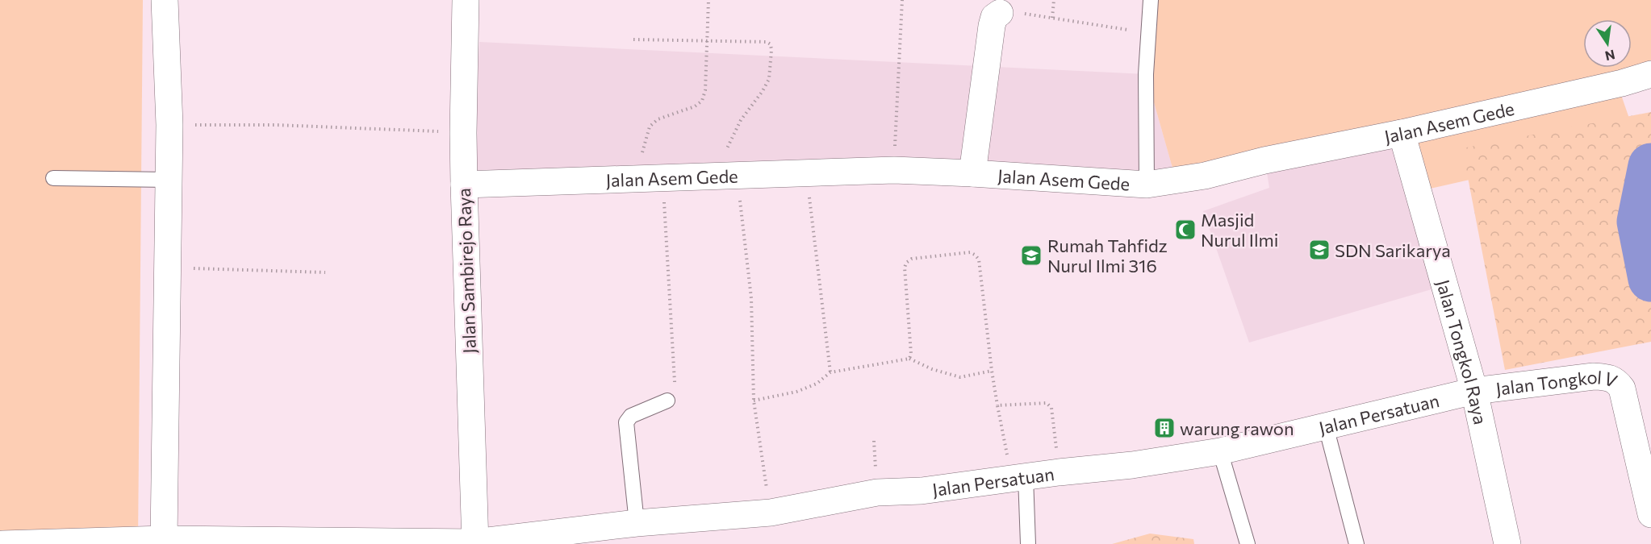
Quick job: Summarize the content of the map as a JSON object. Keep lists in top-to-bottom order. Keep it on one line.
{"streets":{"street":["Jalan Asem Gede","Jalan Sambirejo Raya","Jalan Tongkol Raya","Jalan Tongkol V","Jalan Persatuan"]},"crossings":[["Jalan Asem Gede","Jalan Sambirejo Raya"],["Jalan Asem Gede","Jalan Tongkol Raya"],["Jalan Sambirejo Raya","Jalan Persatuan"],["Jalan Tongkol Raya","Jalan Tongkol V"],["Jalan Tongkol Raya","Jalan Persatuan"],["Jalan Tongkol V","Jalan Persatuan"]],"places":{"mosque":["Masjid Nurul Ilmi"],"school or university":["SDN Sarikarya","Rumah Tahfidz Nurul Ilmi 316"],"building":["warung rawon"]},"north":"bottom"}
